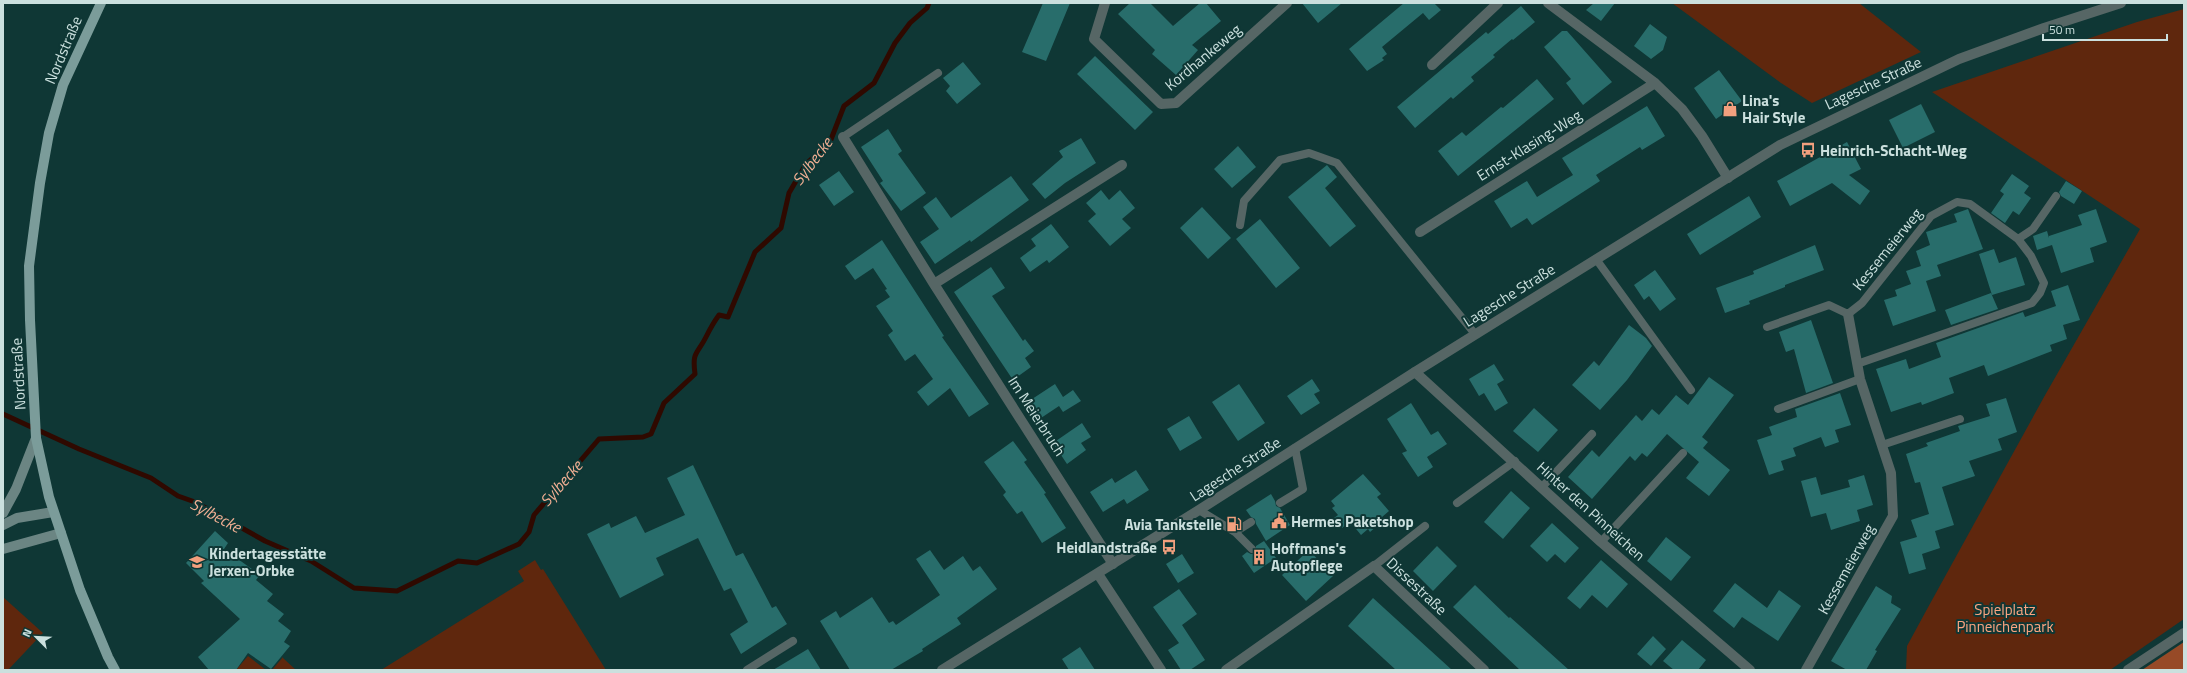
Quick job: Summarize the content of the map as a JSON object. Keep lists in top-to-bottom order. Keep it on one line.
{"streets":{"main road":["Nordstraße"],"street":["Kordhankeweg","Lagesche Straße","Ernst-Klasing-Weg","Kessemeierweg","Im Meierbruch","Hinter den Pinneichen","Dissestraße"]},"crossings":[["Lagesche Straße","Im Meierbruch"],["Lagesche Straße","Hinter den Pinneichen"]],"water":["Sylbecke"],"parks":["Spielplatz Pinneichenpark"],"places":{"shop":["Lina's Hair Style"],"bus stop":["Heinrich-Schacht-Weg","Heidlandstraße"],"public building":["Hermes Paketshop"],"fuel station":["Avia Tankstelle"],"building":["Hoffmans's Autopflege"],"school or university":["Kindertagesstätte Jerxen-Orbke"]},"scale_bar":"50 m","north":"top left"}
